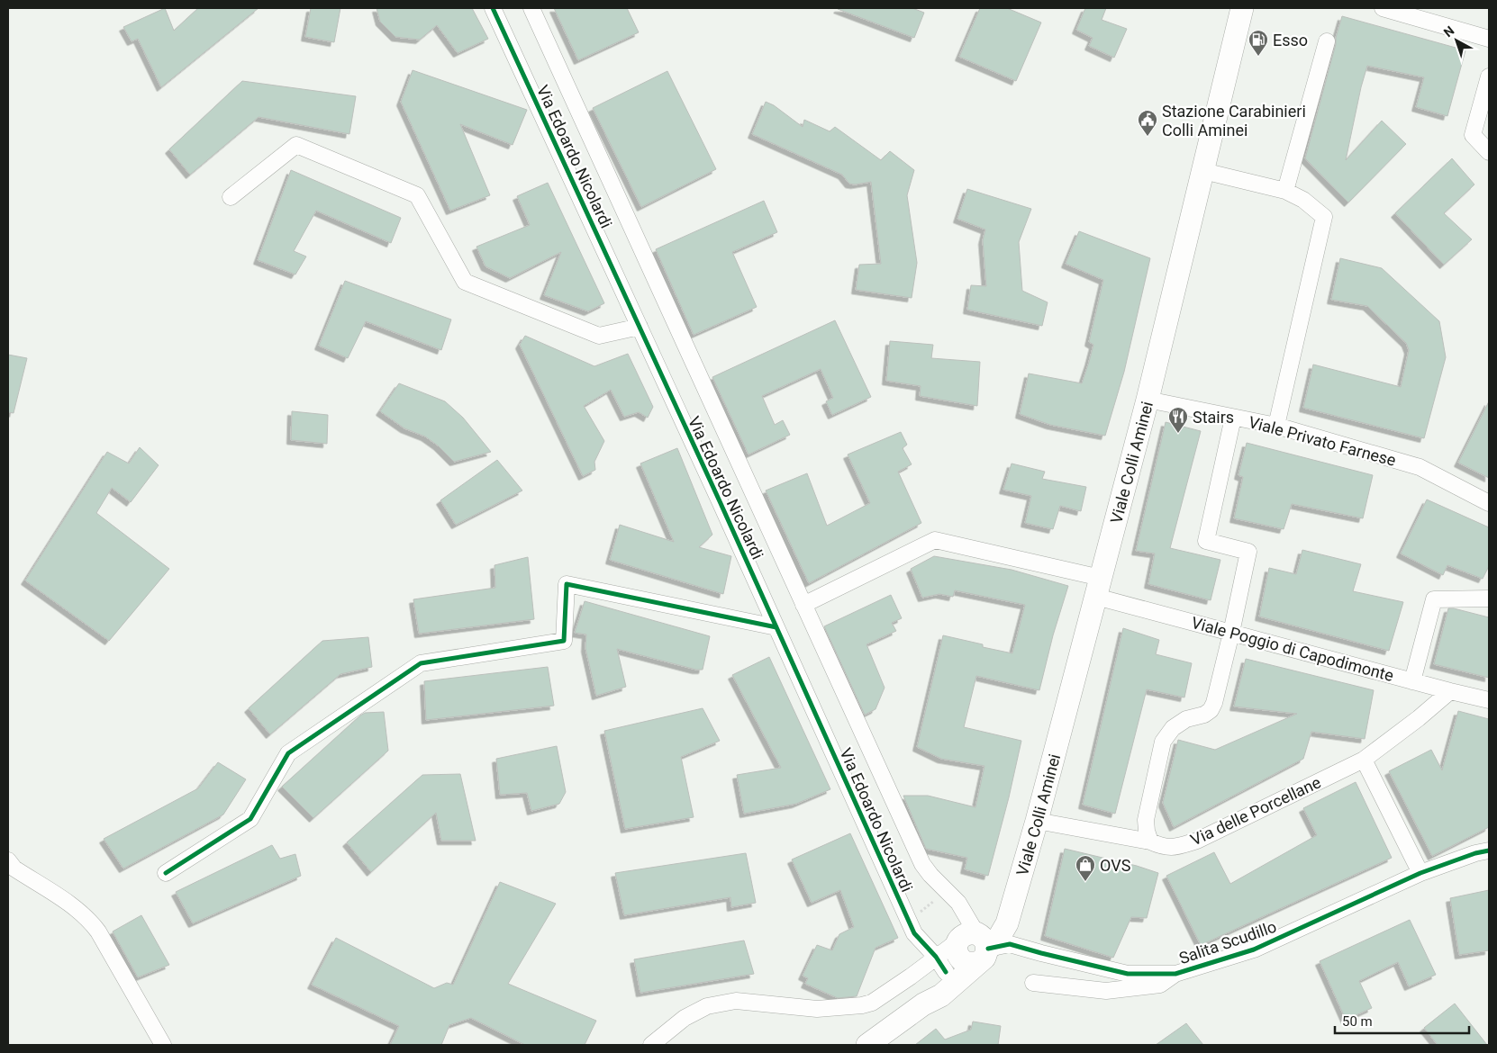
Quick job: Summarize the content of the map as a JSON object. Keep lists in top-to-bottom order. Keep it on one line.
{"streets":{"main road":["Viale Colli Aminei"],"street":["Via Edoardo Nicolardi","Viale Privato Farnese","Viale Poggio di Capodimonte","Via delle Porcellane","Salita Scudillo"]},"crossings":[["Via Edoardo Nicolardi","Viale Colli Aminei"],["Via Edoardo Nicolardi","Viale Poggio di Capodimonte"],["Via Edoardo Nicolardi","Salita Scudillo"],["Viale Privato Farnese","Viale Colli Aminei"],["Viale Colli Aminei","Viale Poggio di Capodimonte"],["Viale Colli Aminei","Via delle Porcellane"],["Viale Colli Aminei","Salita Scudillo"],["Viale Poggio di Capodimonte","Via delle Porcellane"]],"places":{"fuel station":["Esso"],"public building":["Stazione Carabinieri Colli Aminei"],"restaurant":["Stairs"],"shop":["OVS"]},"scale_bar":"50 m","north":"top left"}
